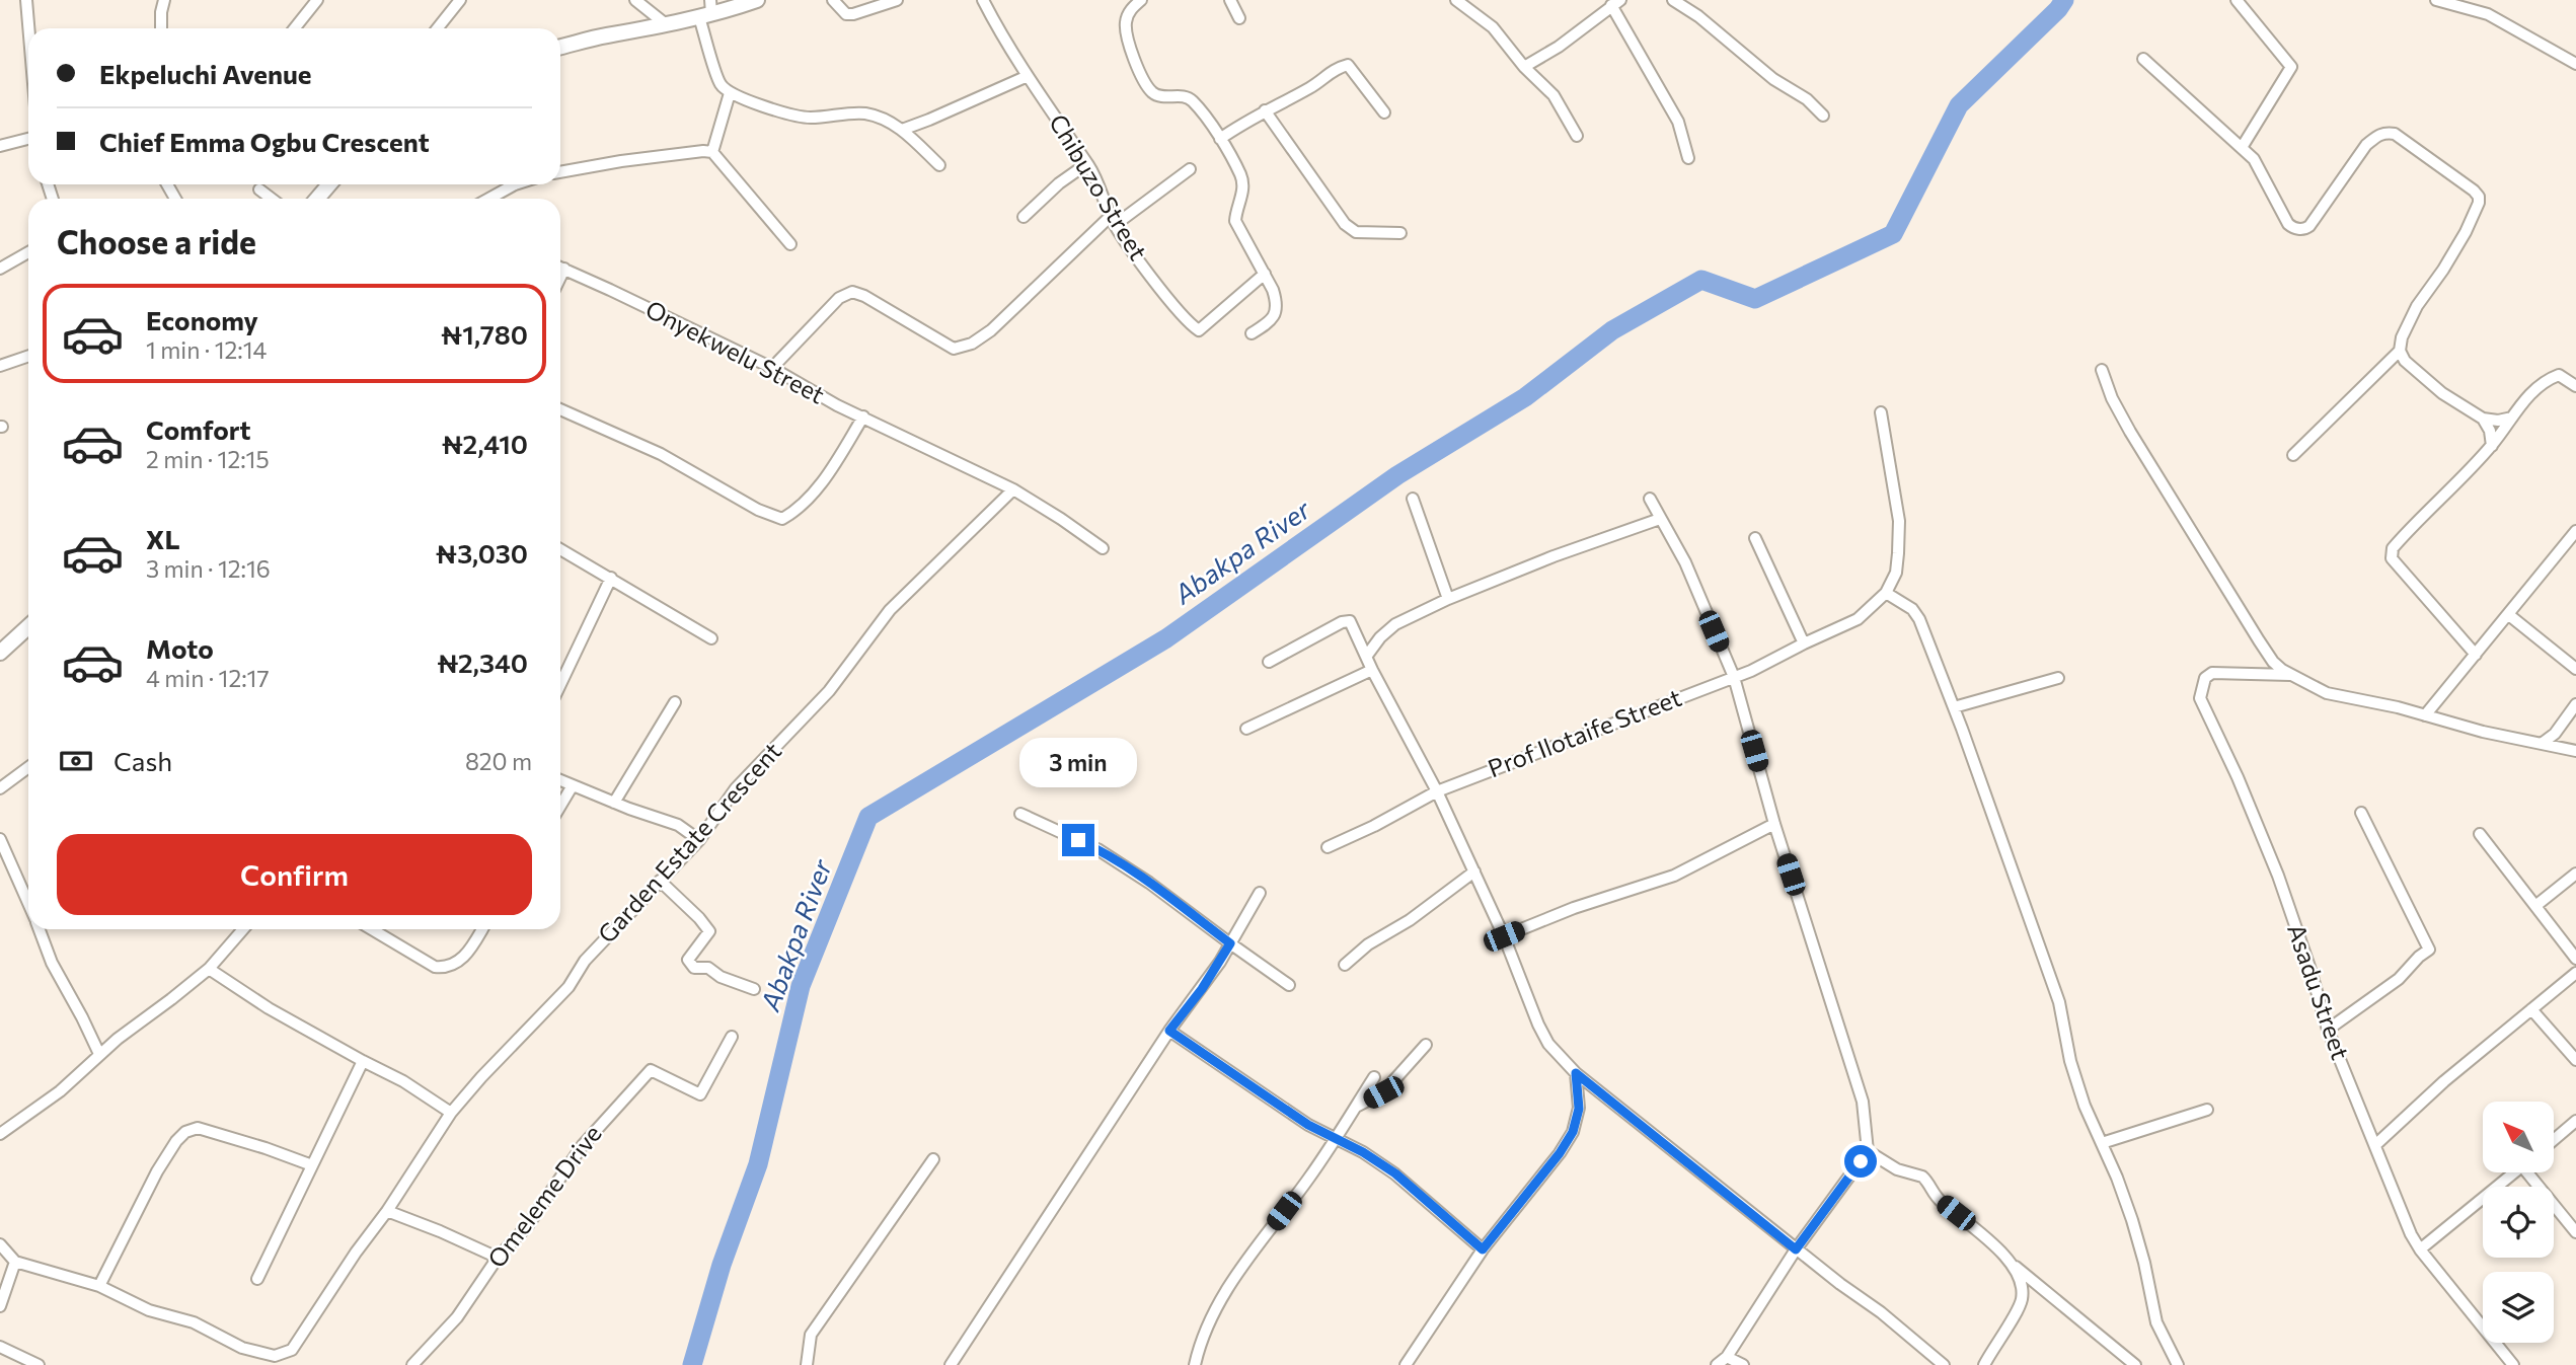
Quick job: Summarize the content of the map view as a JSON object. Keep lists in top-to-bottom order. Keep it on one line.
{"streets":{"street":["Chibuzo Street","Onyekwelu Street","Prof Ilotaife Street","Garden Estate Crescent","Asadu Street","Omeleme Drive"]},"crossings":[["Onyekwelu Street","Garden Estate Crescent"]],"water":["Abakpa River"],"north":"top left","page":{"banner":["Ekpeluchi Avenue","Chief Emma Ogbu Crescent"],"heading":"Choose a ride","list":[{"name":"Economy","note":"1 min · 12:14","value":"₦1,780"},{"name":"Comfort","note":"2 min · 12:15","value":"₦2,410"},{"name":"XL","note":"3 min · 12:16","value":"₦3,030"},{"name":"Moto","note":"4 min · 12:17","value":"₦2,340"}],"pay":["Cash","820 m"],"bubble":"3 min","buttons":"Confirm"}}
